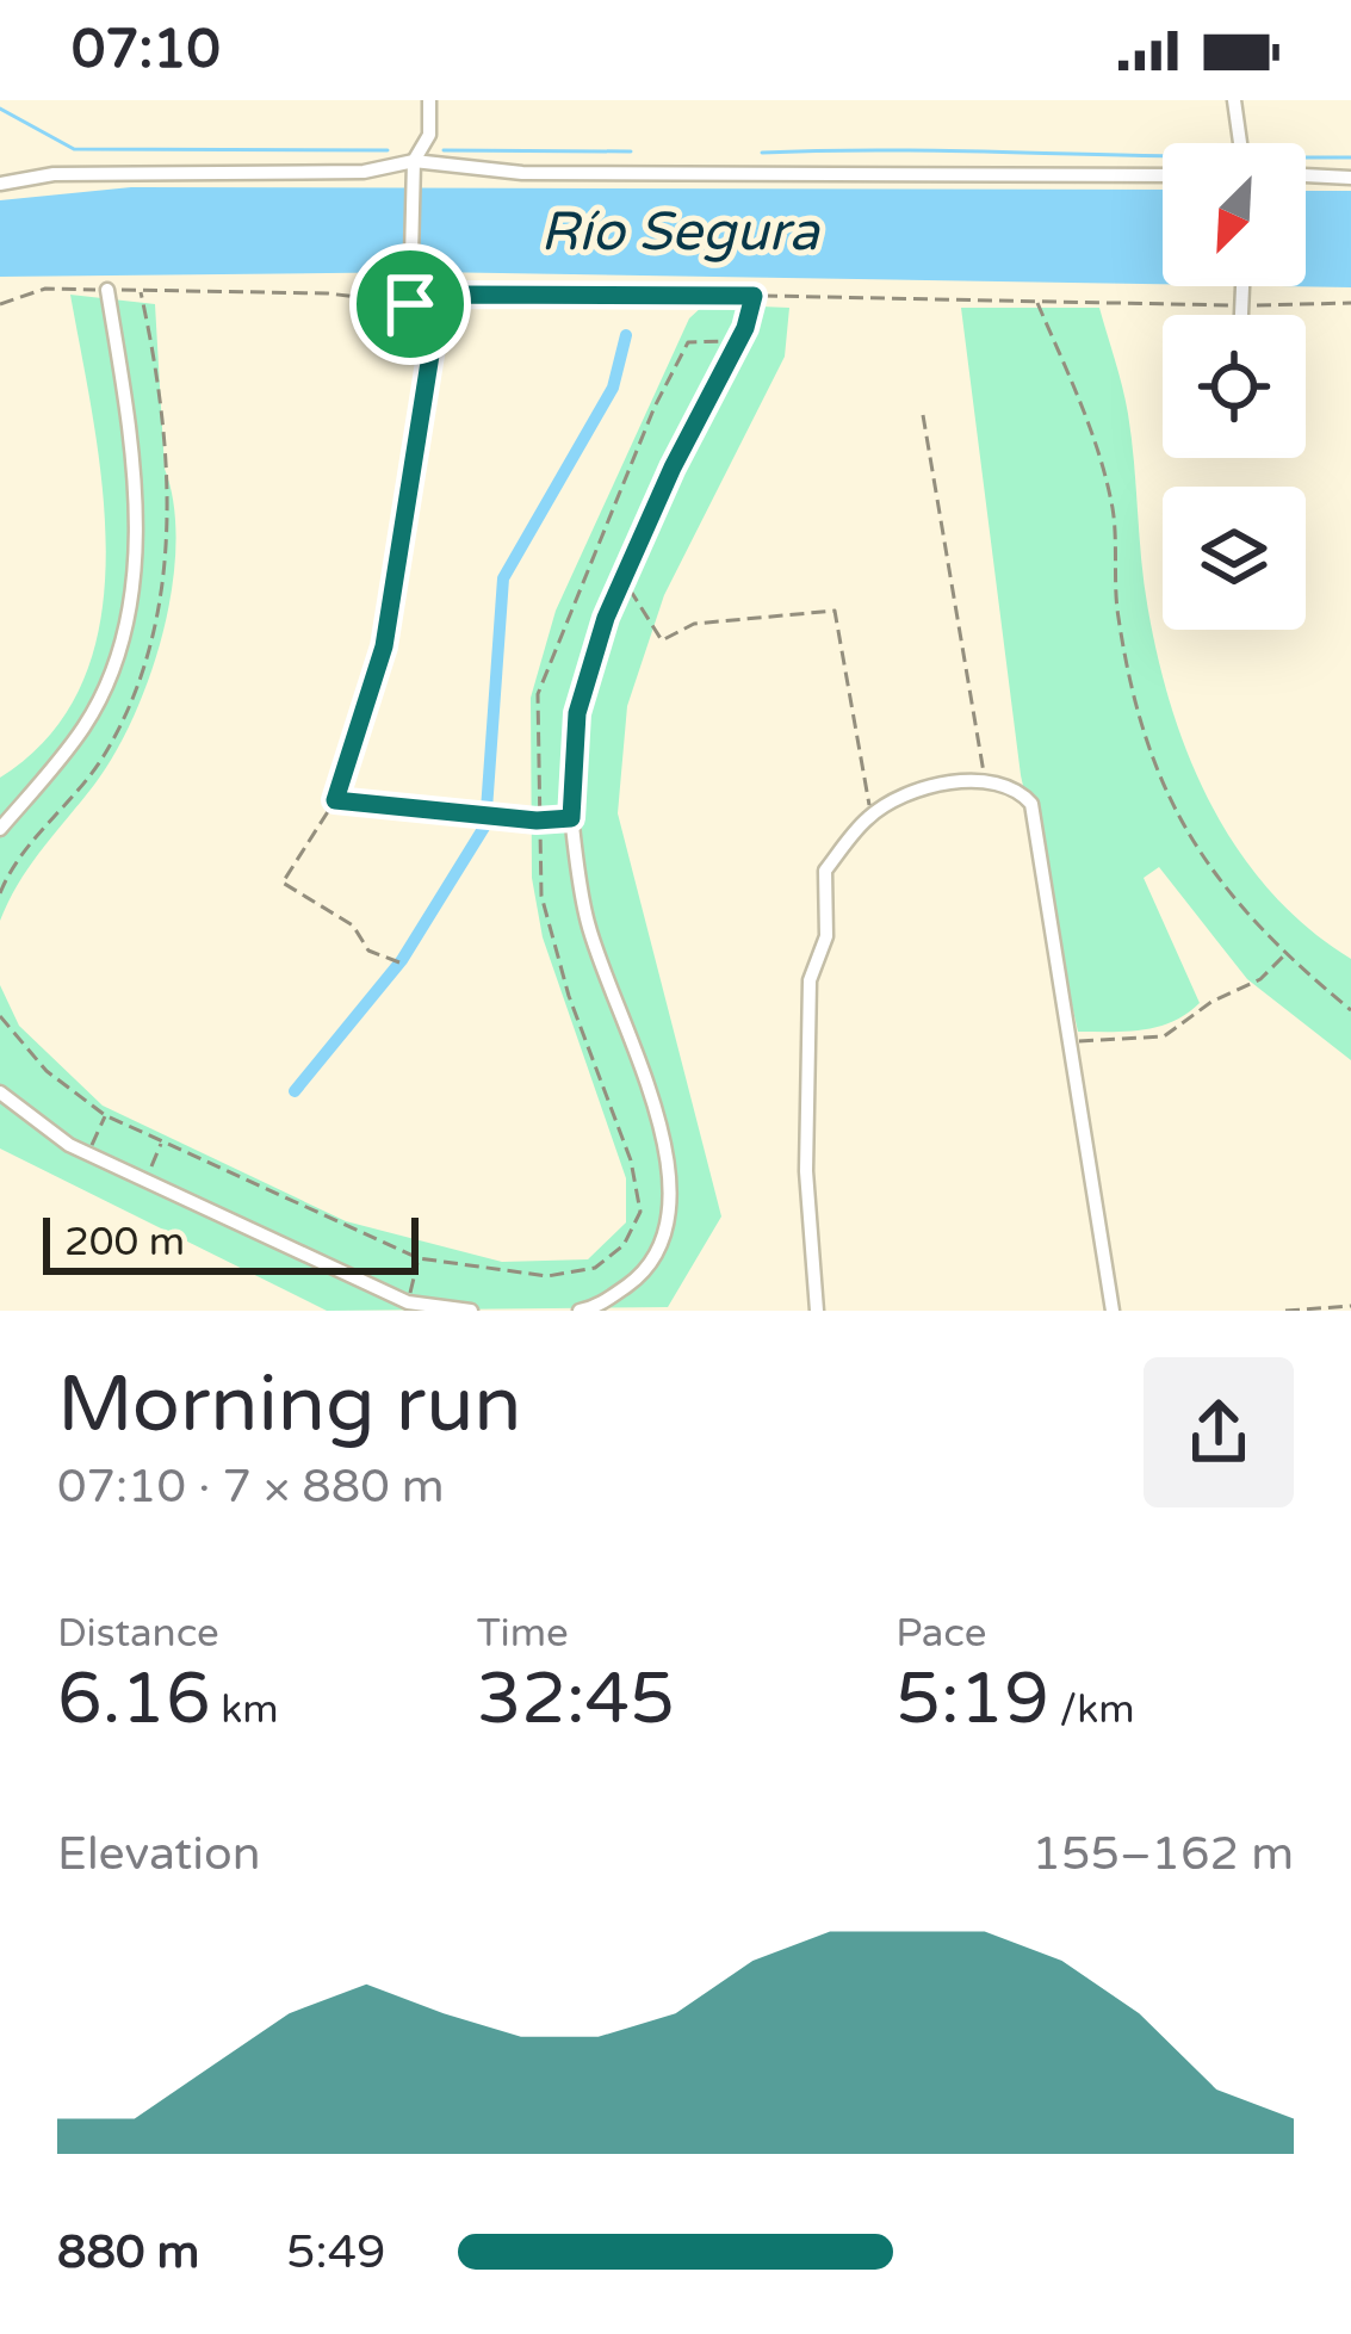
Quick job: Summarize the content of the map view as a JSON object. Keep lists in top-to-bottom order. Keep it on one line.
{"water":["Río Segura"],"scale_bar":"200 m","north":"bottom left","page":{"status":"07:10","scale":"200 m","heading":["Morning run","07:10 · 7 × 880 m"],"stats":[["Distance","6.16 km"],["Time","32:45"],["Pace","5:19 /km"]],"chart":["Elevation","155–162 m"],"list":[{"name":"880 m","note":"5:49"}]}}
